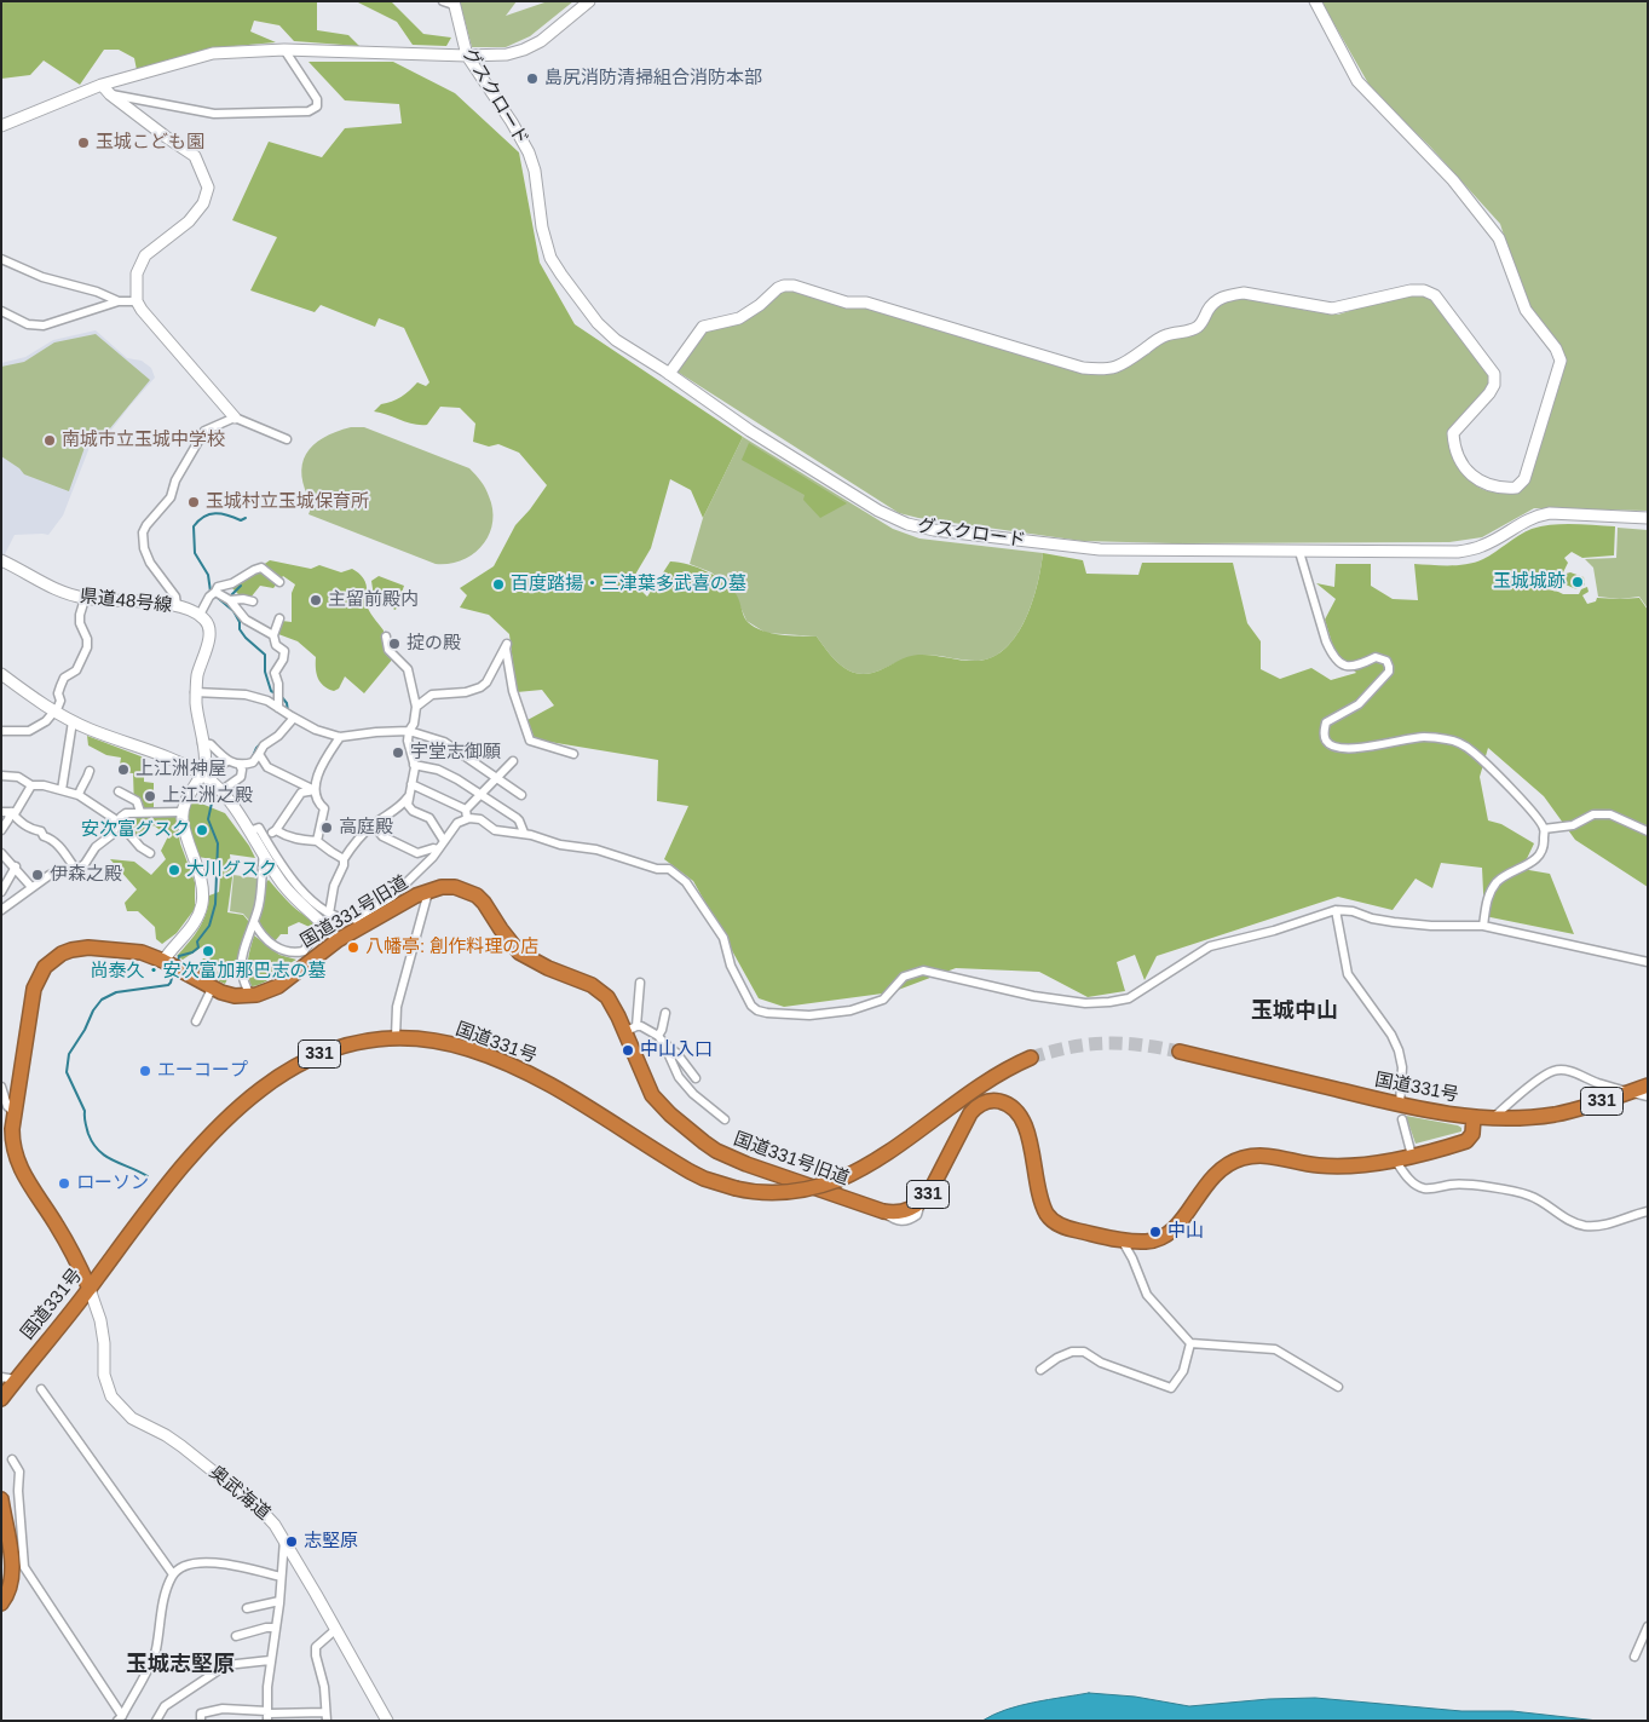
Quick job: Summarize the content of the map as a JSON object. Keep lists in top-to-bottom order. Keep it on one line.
{"streets":{"highway":["国道331号旧道","国道331号","331"],"street":["グスクロード","県道48号線","奥武海道"]},"crossings":[["国道331号旧道","国道331号"],["国道331号旧道","奥武海道"],["国道331号","奥武海道"]],"districts":["玉城中山","玉城志堅原"],"places":["島尻消防清掃組合消防本部","玉城こども園","南城市立玉城中学校","玉城村立玉城保育所","玉城城跡","百度踏揚・三津葉多武喜の墓","主留前殿内","掟の殿","宇堂志御願","上江洲神屋","上江洲之殿","高庭殿","安次富グスク","大川グスク","伊森之殿","八幡亭: 創作料理の店","尚泰久・安次富加那巴志の墓","中山入口","エーコープ","ローソン","中山","志堅原"]}
